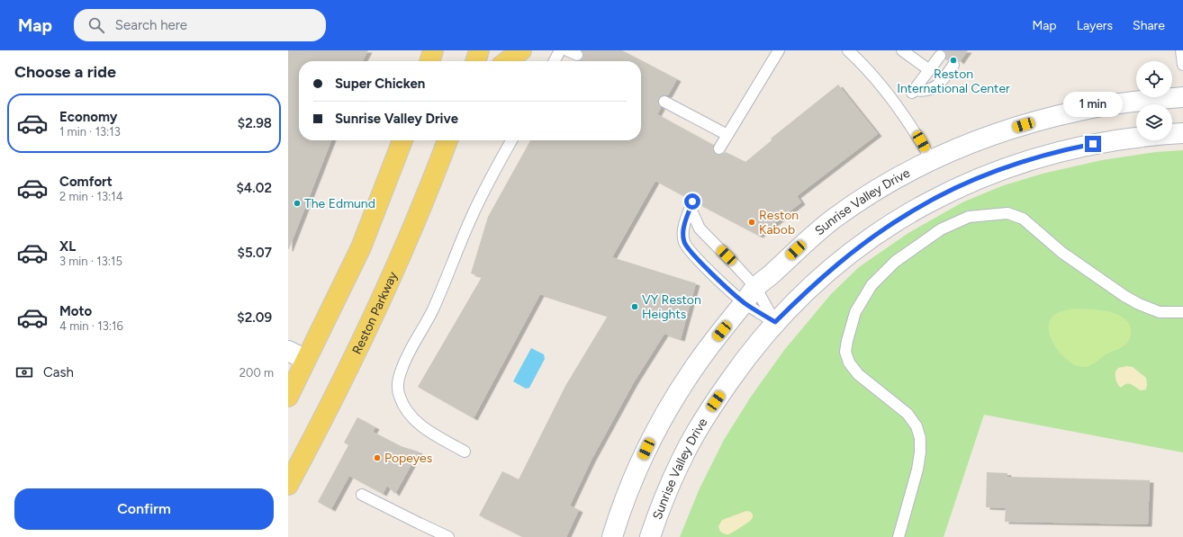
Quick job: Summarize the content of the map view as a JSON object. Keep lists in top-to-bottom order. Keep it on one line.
{"streets":{"main road":["Sunrise Valley Drive","Reston Parkway"]},"places":["Reston International Center","The Edmund","Reston Kabob","VY Reston Heights","Popeyes"],"page":{"header":"Map","search":"Search here","nav":["Map","Layers","Share"],"heading":"Choose a ride","banner":["Super Chicken","Sunrise Valley Drive"],"bubble":"1 min","list":[{"name":"Economy","note":"1 min · 13:13","value":"$2.98"},{"name":"Comfort","note":"2 min · 13:14","value":"$4.02"},{"name":"XL","note":"3 min · 13:15","value":"$5.07"},{"name":"Moto","note":"4 min · 13:16","value":"$2.09"}],"pay":["Cash","200 m"],"buttons":"Confirm"}}
